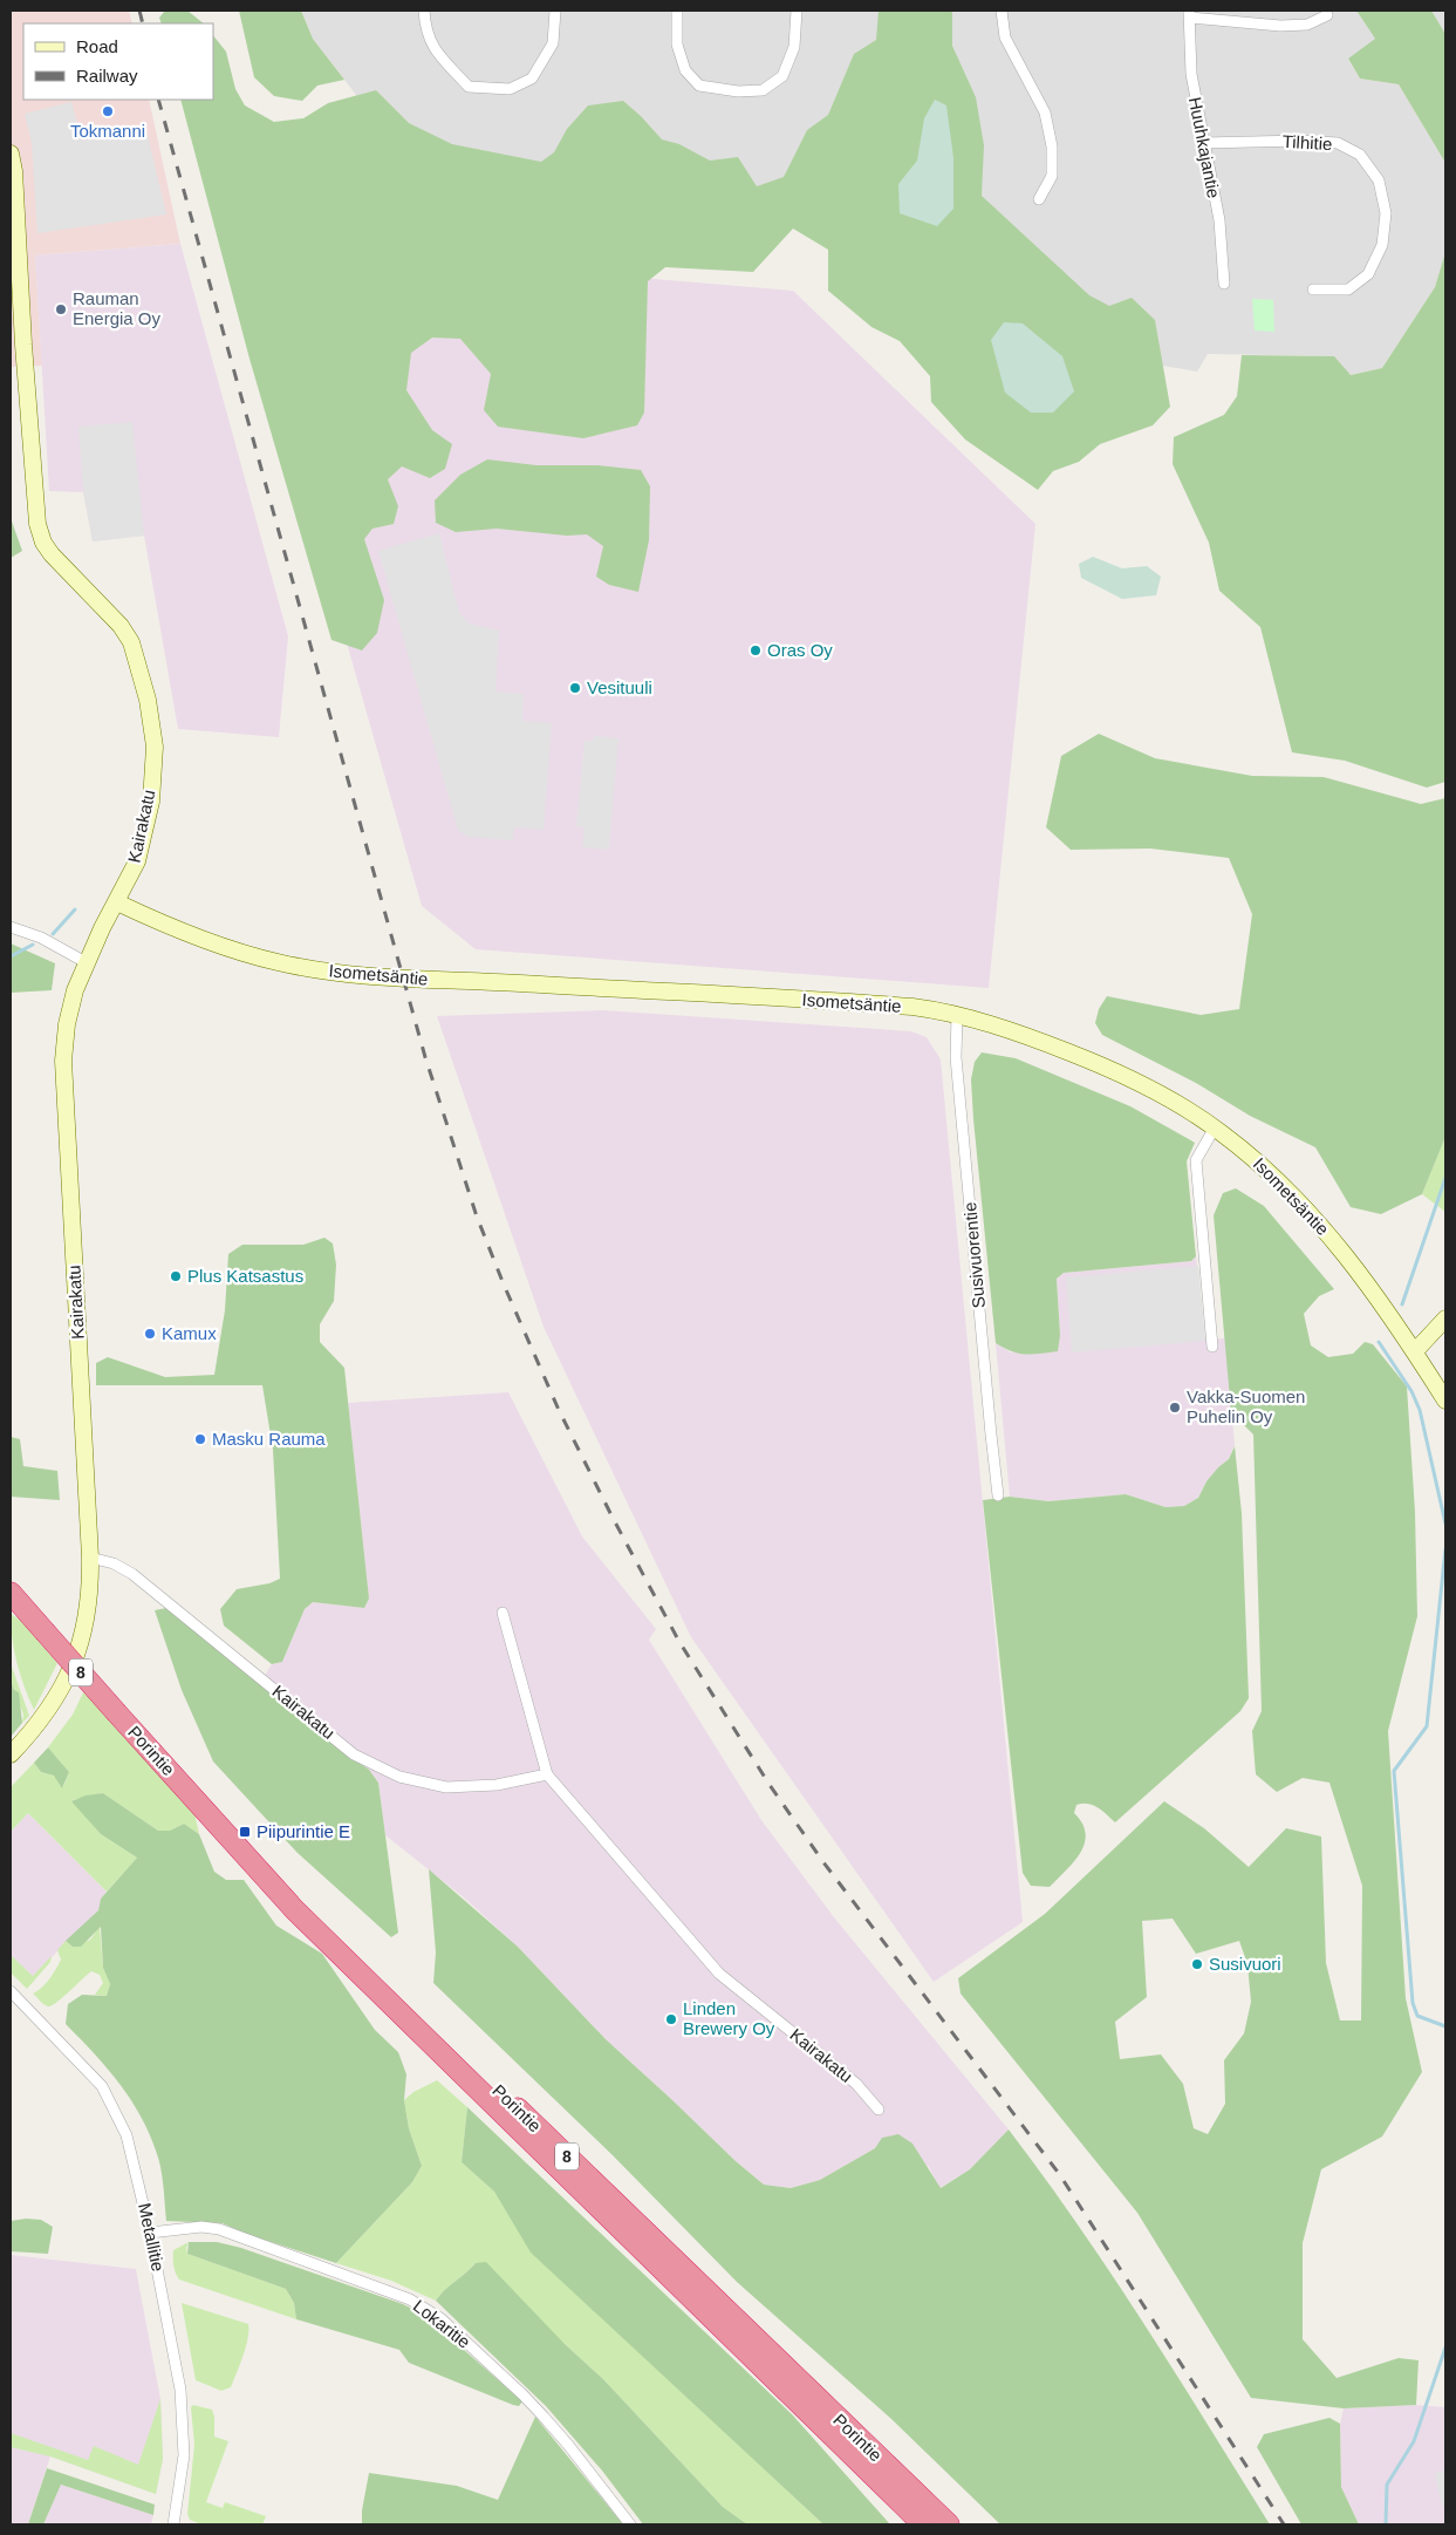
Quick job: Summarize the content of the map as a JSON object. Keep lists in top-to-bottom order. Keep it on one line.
{"streets":{"highway":["8","Porintie"],"main road":["Kairakatu","Isometsäntie"],"street":["Tilhitie","Huuhkajantie","Susivuorentie","Metallitie","Lokaritie"]},"crossings":[["Tilhitie","Huuhkajantie"],["Kairakatu","Isometsäntie"],["Isometsäntie","Susivuorentie"],["Metallitie","Lokaritie"]],"places":{"other":["Tokmanni","Rauman Energia Oy","Oras Oy","Vesituuli","Plus Katsastus","Kamux","Vakka-Suomen Puhelin Oy","Masku Rauma","Susivuori","Linden Brewery Oy"],"transit":["Piipurintie E"]},"legend":["Road","Railway"]}
